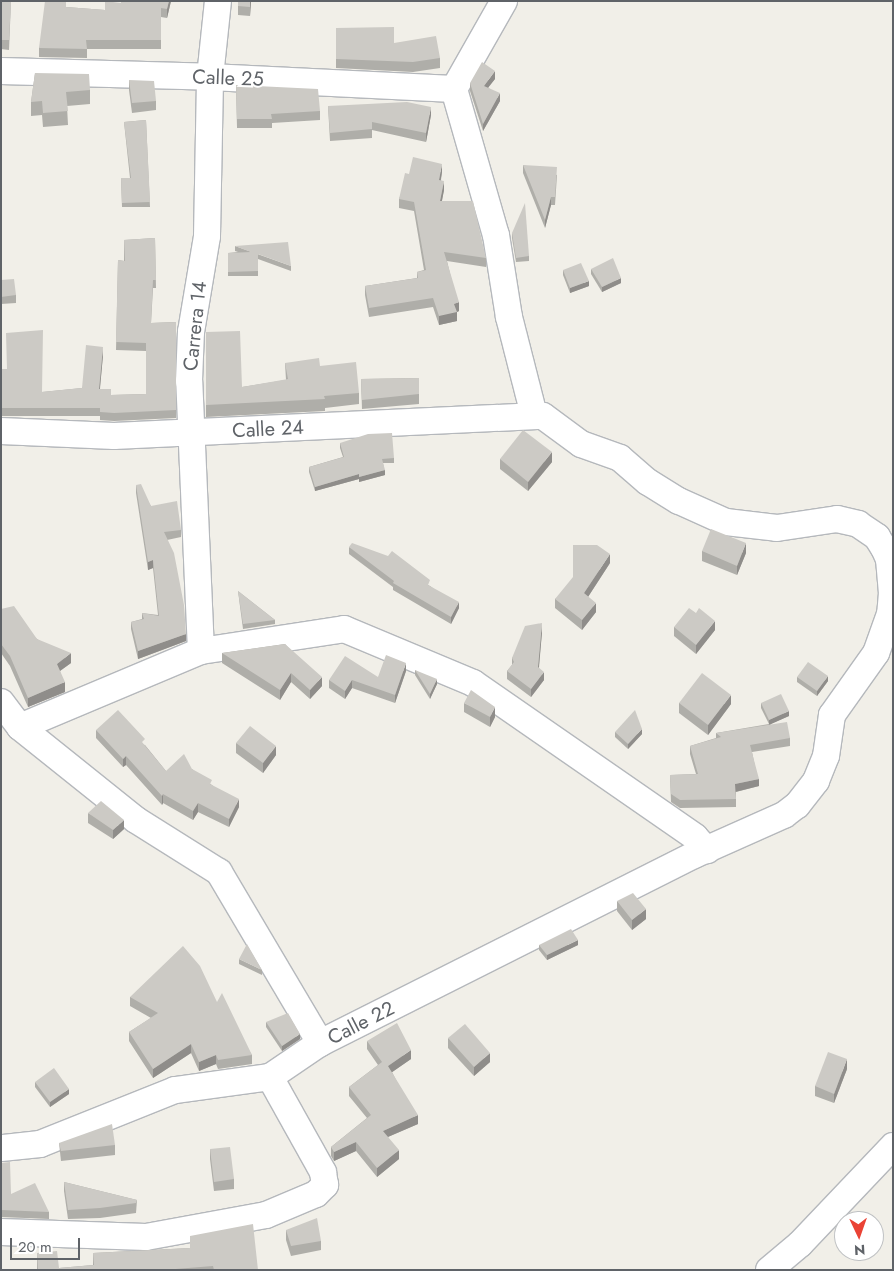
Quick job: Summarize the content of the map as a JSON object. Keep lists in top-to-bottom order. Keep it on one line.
{"streets":{"street":["Calle 25","Carrera 14","Calle 24","Calle 22"]},"crossings":[["Calle 25","Carrera 14"],["Carrera 14","Calle 24"],["Calle 24","Calle 22"]],"scale_bar":"20 m","north":"bottom"}
